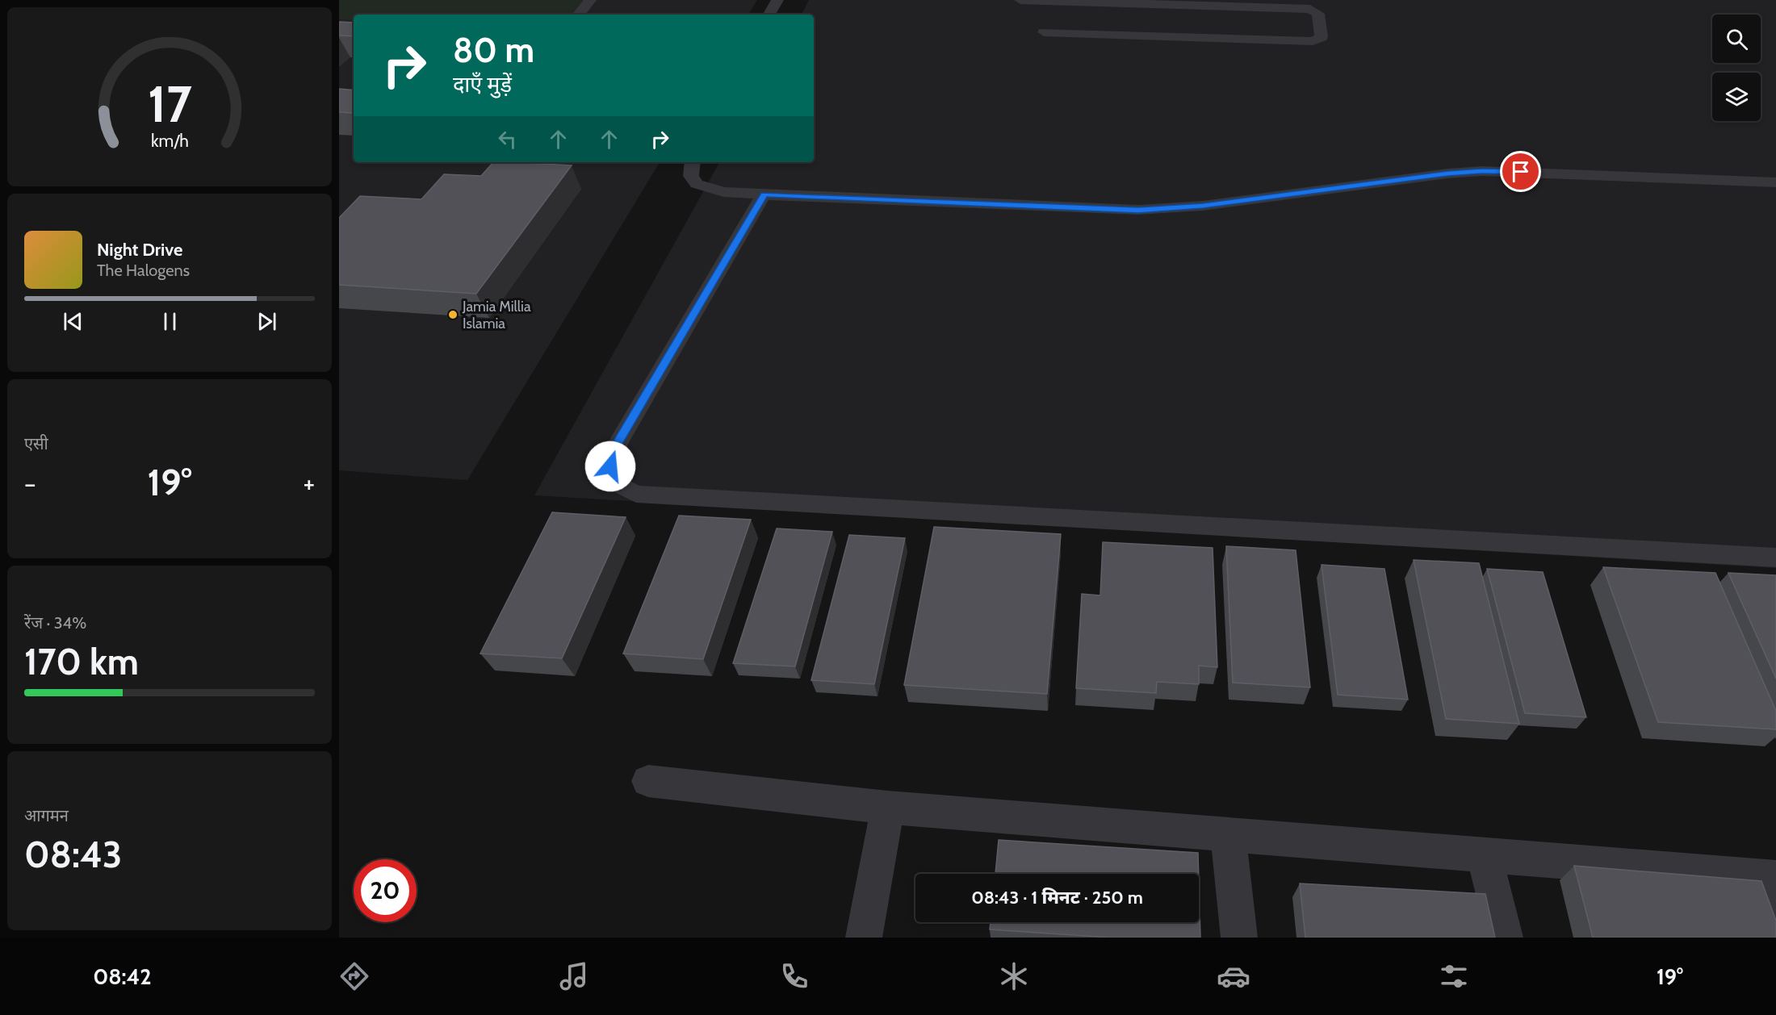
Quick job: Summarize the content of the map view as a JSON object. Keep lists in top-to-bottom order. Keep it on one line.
{"places":["Jamia Millia Islamia"],"page":{"turn":["80 m","दाएँ मुड़ें"],"song":["Night Drive","The Halogens"],"tile":["एसी",["रेंज · 34%","170 km"],["आगमन","08:43"]],"heat":["−","19°","+"],"limit":"20","trip":"08:43 · 1 मिनट · 250 m","tabs":["08:42","19°"],"gauge":["17","km/h"]}}
